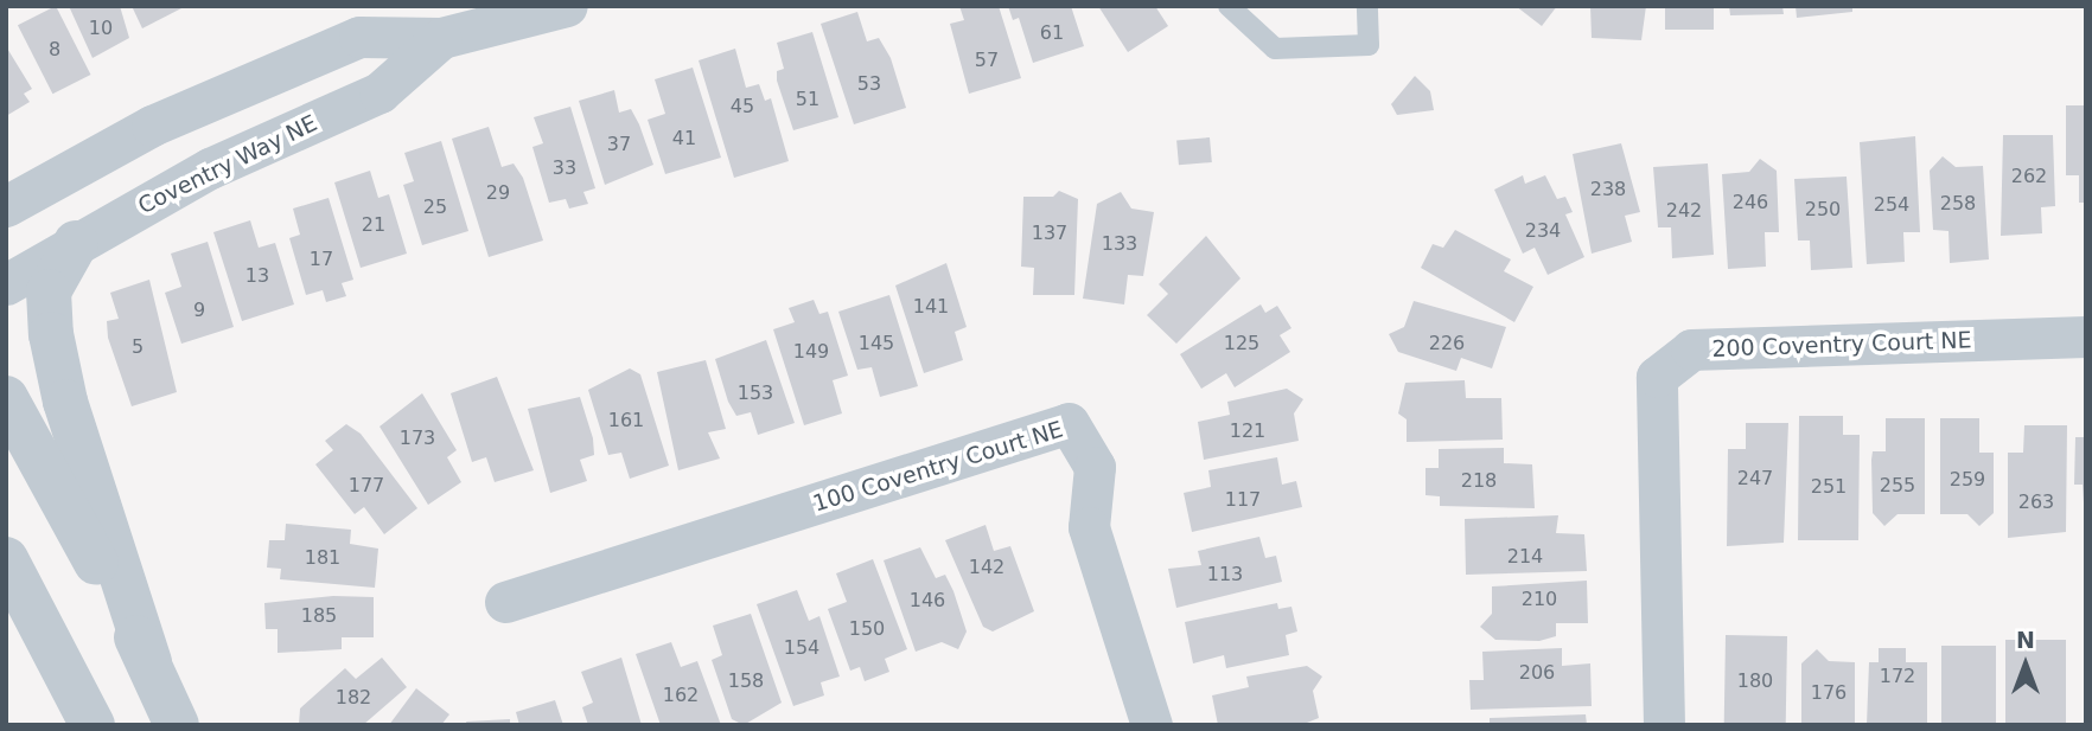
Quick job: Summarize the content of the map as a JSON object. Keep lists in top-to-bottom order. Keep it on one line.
{"streets":{"street":["Coventry Way NE","200 Coventry Court NE","100 Coventry Court NE"]},"house_numbers":["10","61","8","57","53","51","45","41","37","33","262","238","29","246","258","254","25","250","242","21","234","137","133","17","13","141","9","145","125","226","5","149","153","161","121","173","247","259","218","177","255","251","117","263","214","181","142","113","210","146","185","150","154","206","172","158","180","176","162","182"],"north":"top"}
